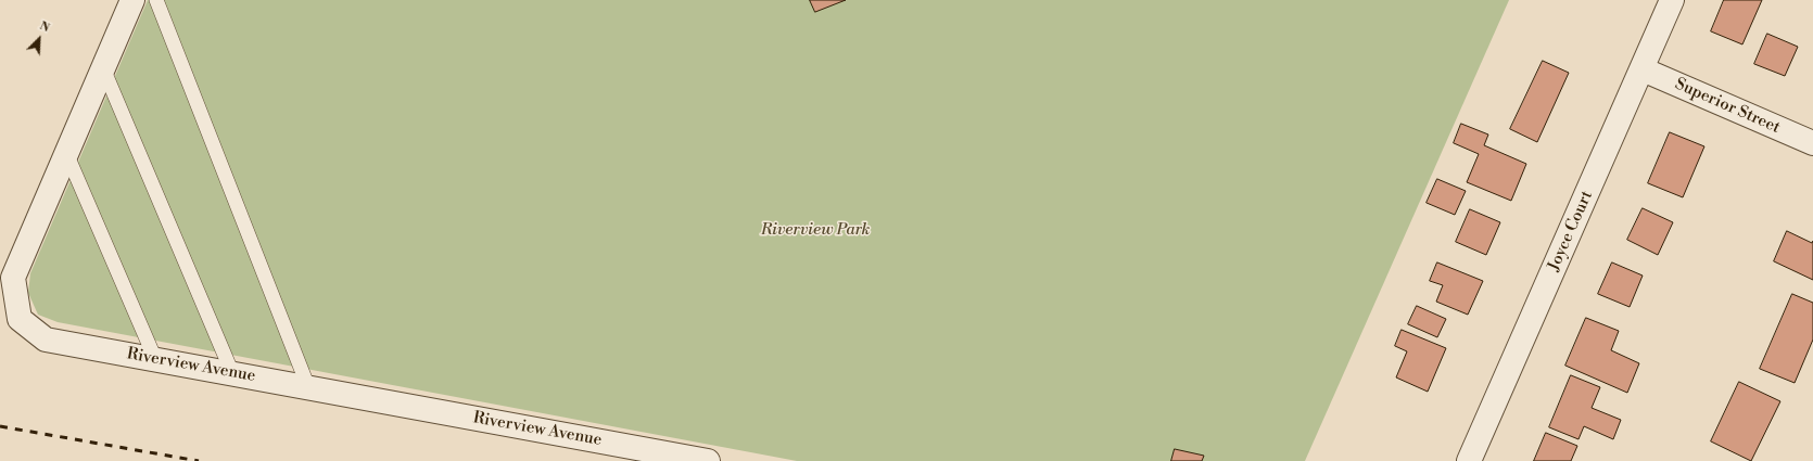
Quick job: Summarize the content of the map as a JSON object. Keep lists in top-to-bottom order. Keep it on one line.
{"streets":{"street":["Superior Street","Joyce Court","Riverview Avenue"]},"crossings":[["Superior Street","Joyce Court"]],"parks":["Riverview Park"],"north":"top right"}
